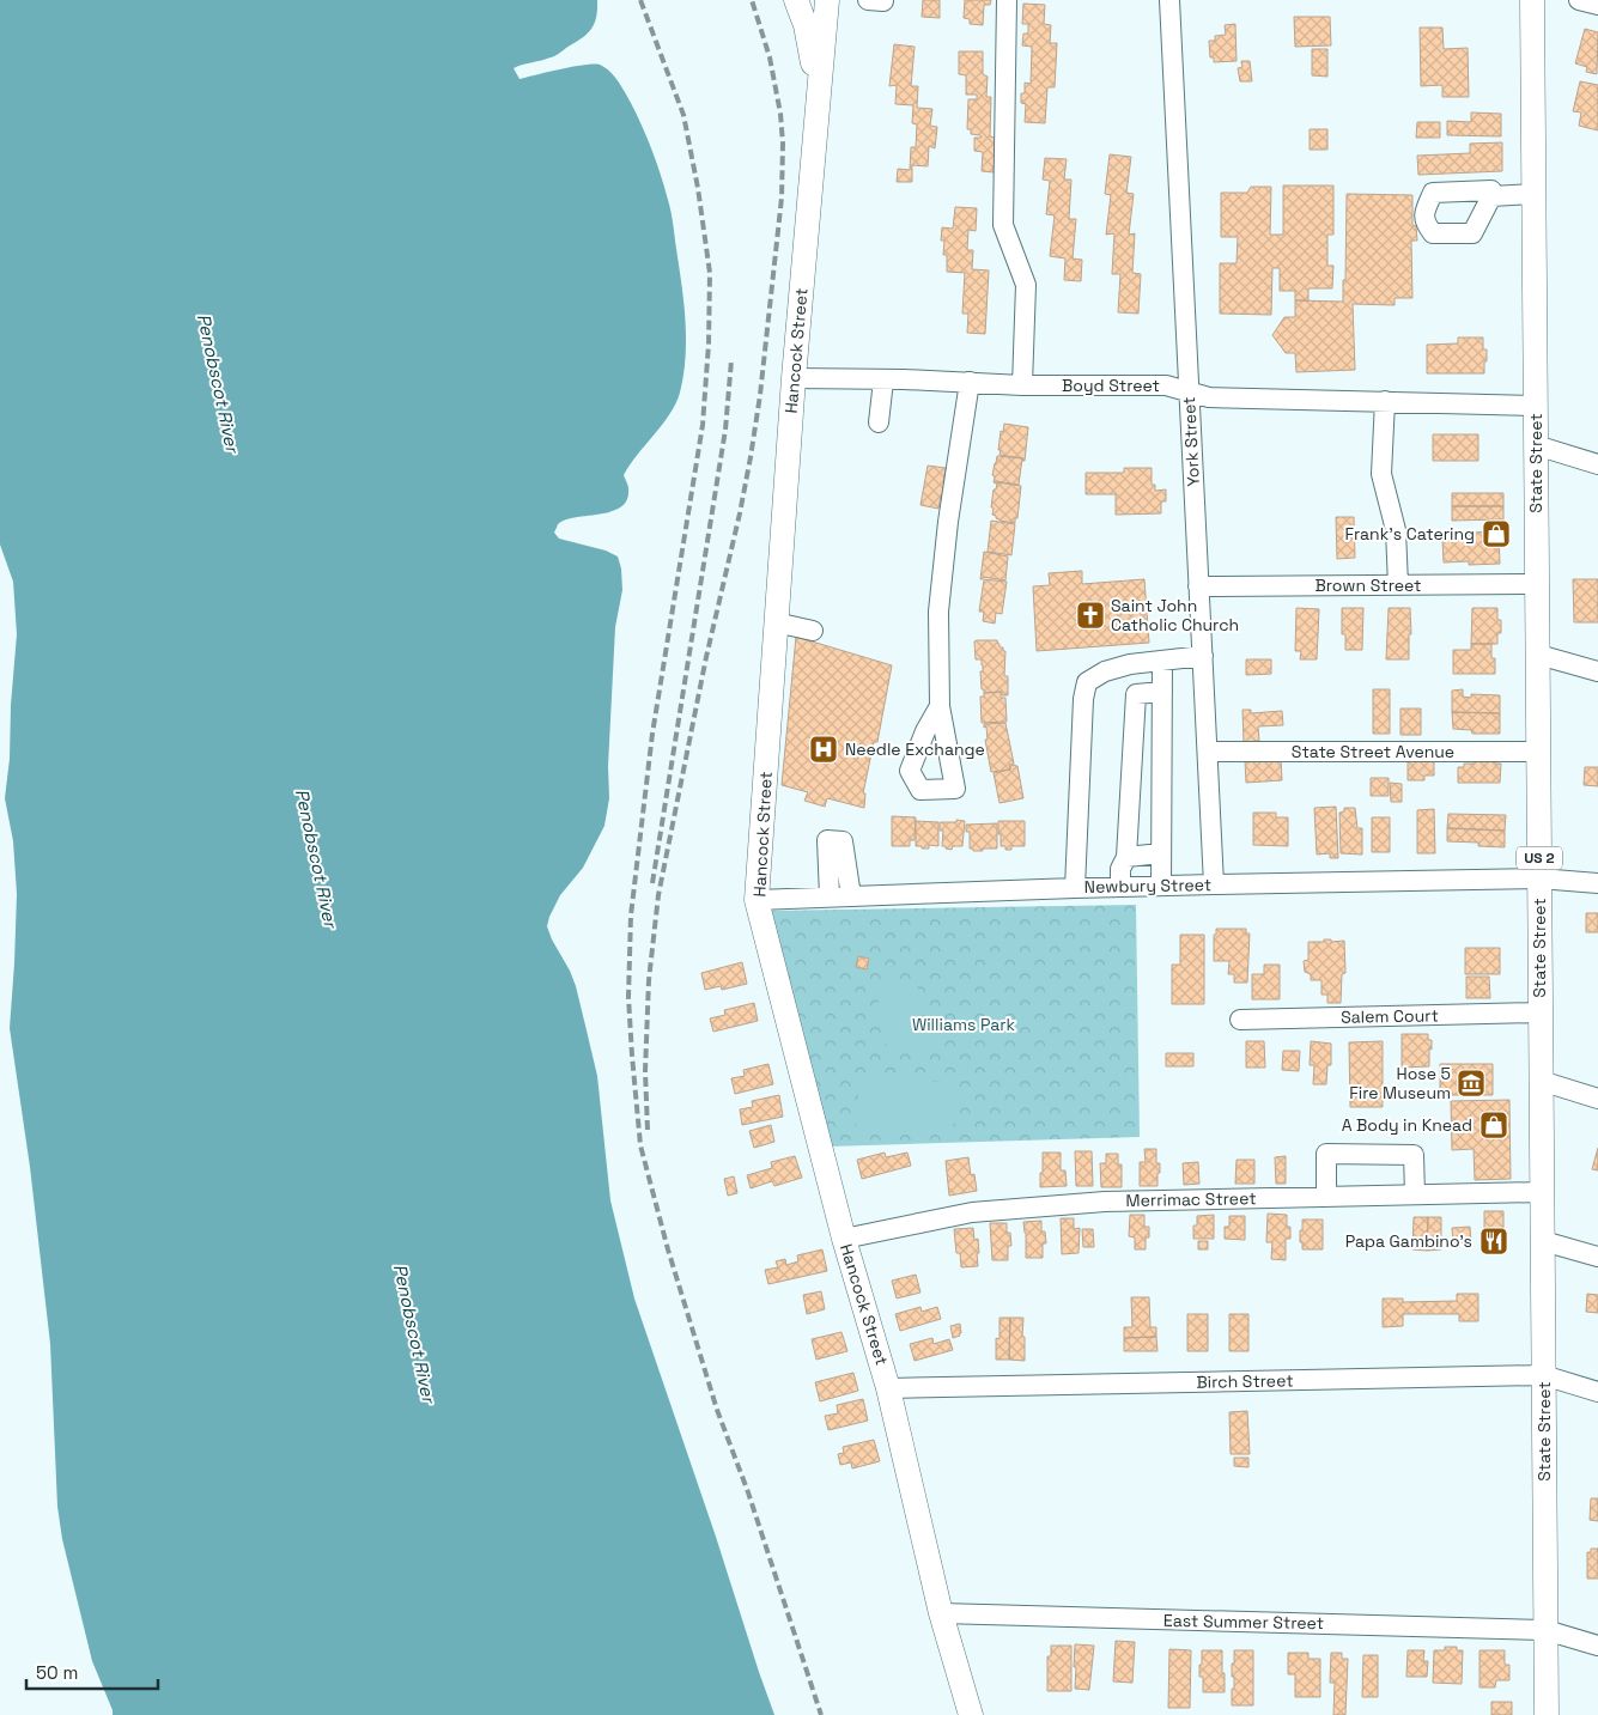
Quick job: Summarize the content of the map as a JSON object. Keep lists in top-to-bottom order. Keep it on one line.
{"streets":{"main road":["Hancock Street","State Street","US 2"],"street":["Boyd Street","York Street","Brown Street","State Street Avenue","Newbury Street","Salem Court","Merrimac Street","Birch Street","East Summer Street"]},"crossings":[["Hancock Street","Boyd Street"],["Hancock Street","Newbury Street"],["Hancock Street","Merrimac Street"],["Hancock Street","Birch Street"],["Hancock Street","East Summer Street"],["Boyd Street","York Street"],["Boyd Street","State Street"],["York Street","Brown Street"],["York Street","State Street Avenue"],["York Street","Newbury Street"],["State Street","Brown Street"],["State Street","State Street Avenue"],["State Street","Newbury Street"],["State Street","Salem Court"],["State Street","Merrimac Street"],["State Street","Birch Street"],["State Street","East Summer Street"]],"water":["Penobscot River"],"parks":["Williams Park"],"places":{"shop":["Frank's Catering","A Body in Knead"],"church":["Saint John Catholic Church"],"hospital":["Needle Exchange"],"museum":["Hose 5 Fire Museum"],"restaurant":["Papa Gambino's"]},"scale_bar":"50 m"}
